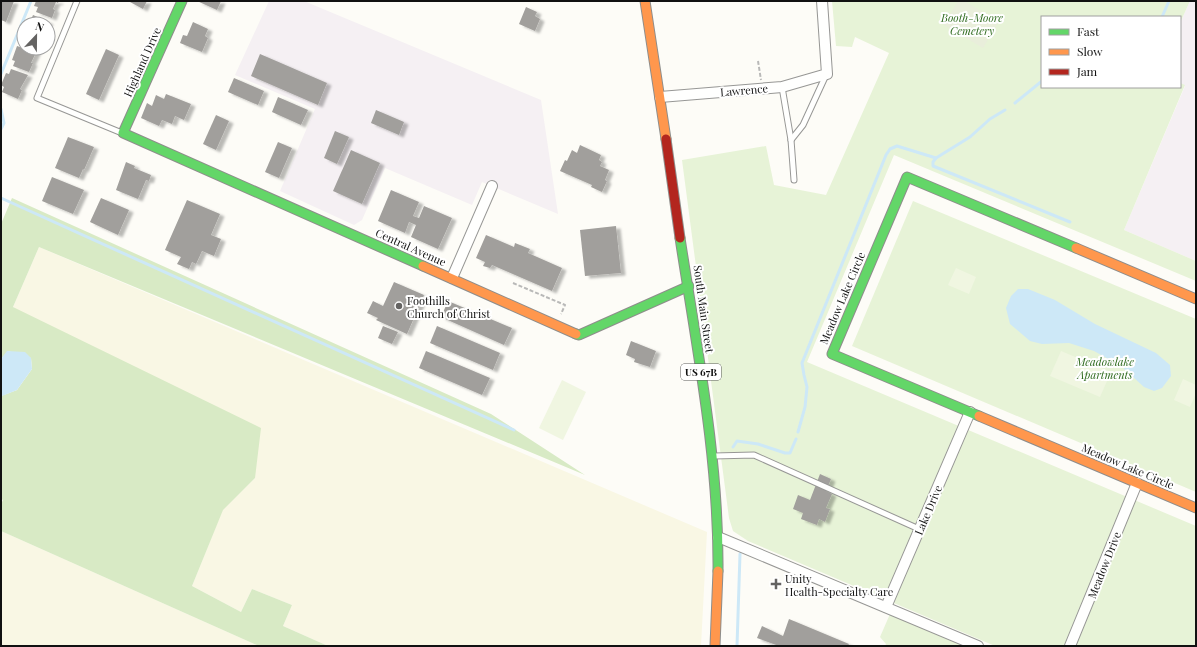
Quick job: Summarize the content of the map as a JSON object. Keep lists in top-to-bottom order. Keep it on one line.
{"streets":{"street":["Highland Drive","Lawrence","Central Avenue","Meadow Lake Circle","South Main Street","US 67B","Lake Drive","Meadow Drive"]},"crossings":[["Highland Drive","Central Avenue"],["Lawrence","South Main Street"],["Central Avenue","South Main Street"],["Meadow Lake Circle","Lake Drive"],["Meadow Lake Circle","Meadow Drive"]],"parks":["Booth-Moore Cemetery","Meadowlake Apartments"],"places":{"other":["Foothills Church of Christ"],"health":["Unity Health-Specialty Care"]},"legend":["Fast","Slow","Jam"],"north":"top"}
